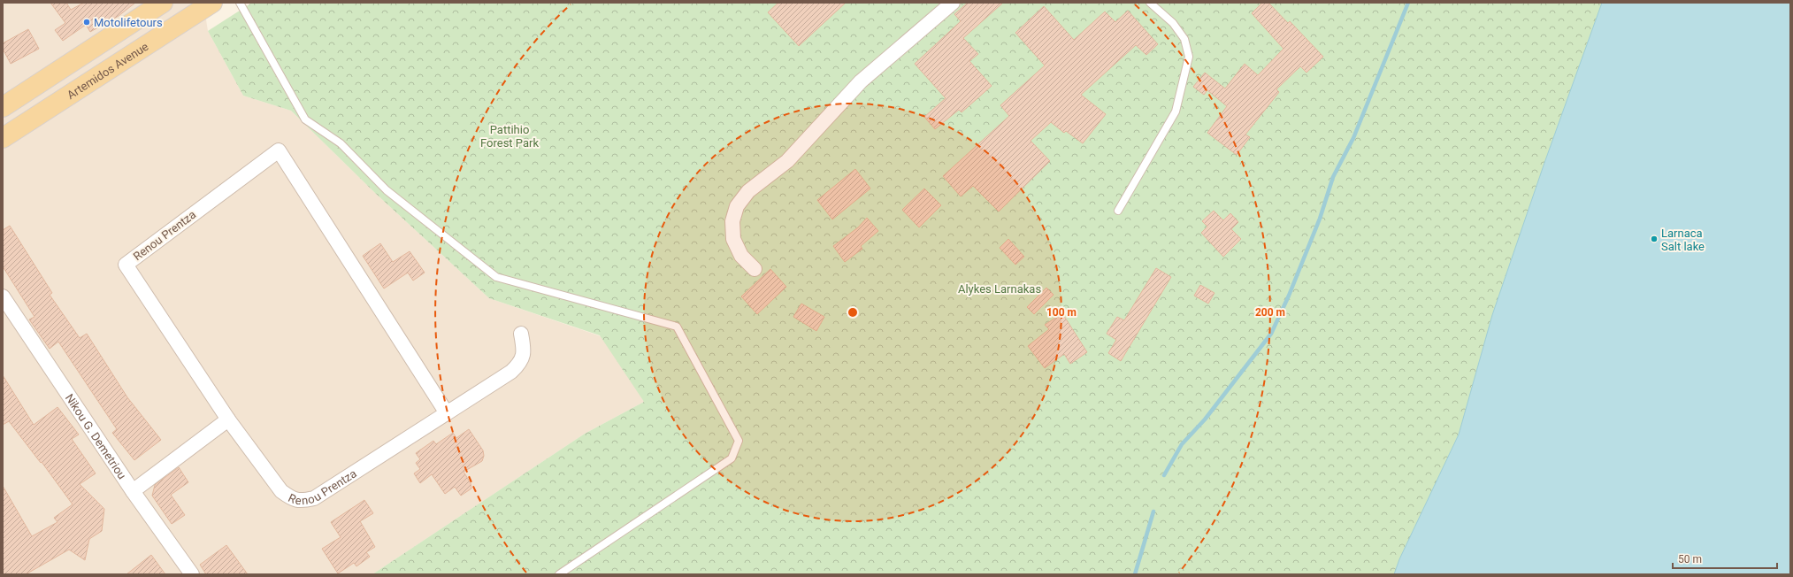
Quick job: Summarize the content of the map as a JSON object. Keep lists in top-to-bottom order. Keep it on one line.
{"streets":{"main road":["Artemidos Avenue"],"street":["Renou Prentza","Nikou G. Demetriou"]},"parks":["Pattihio Forest Park","Alykes Larnakas"],"places":["Motolifetours","Larnaca Salt lake"],"scale_bar":"50 m","rings":["100 m","200 m"]}
